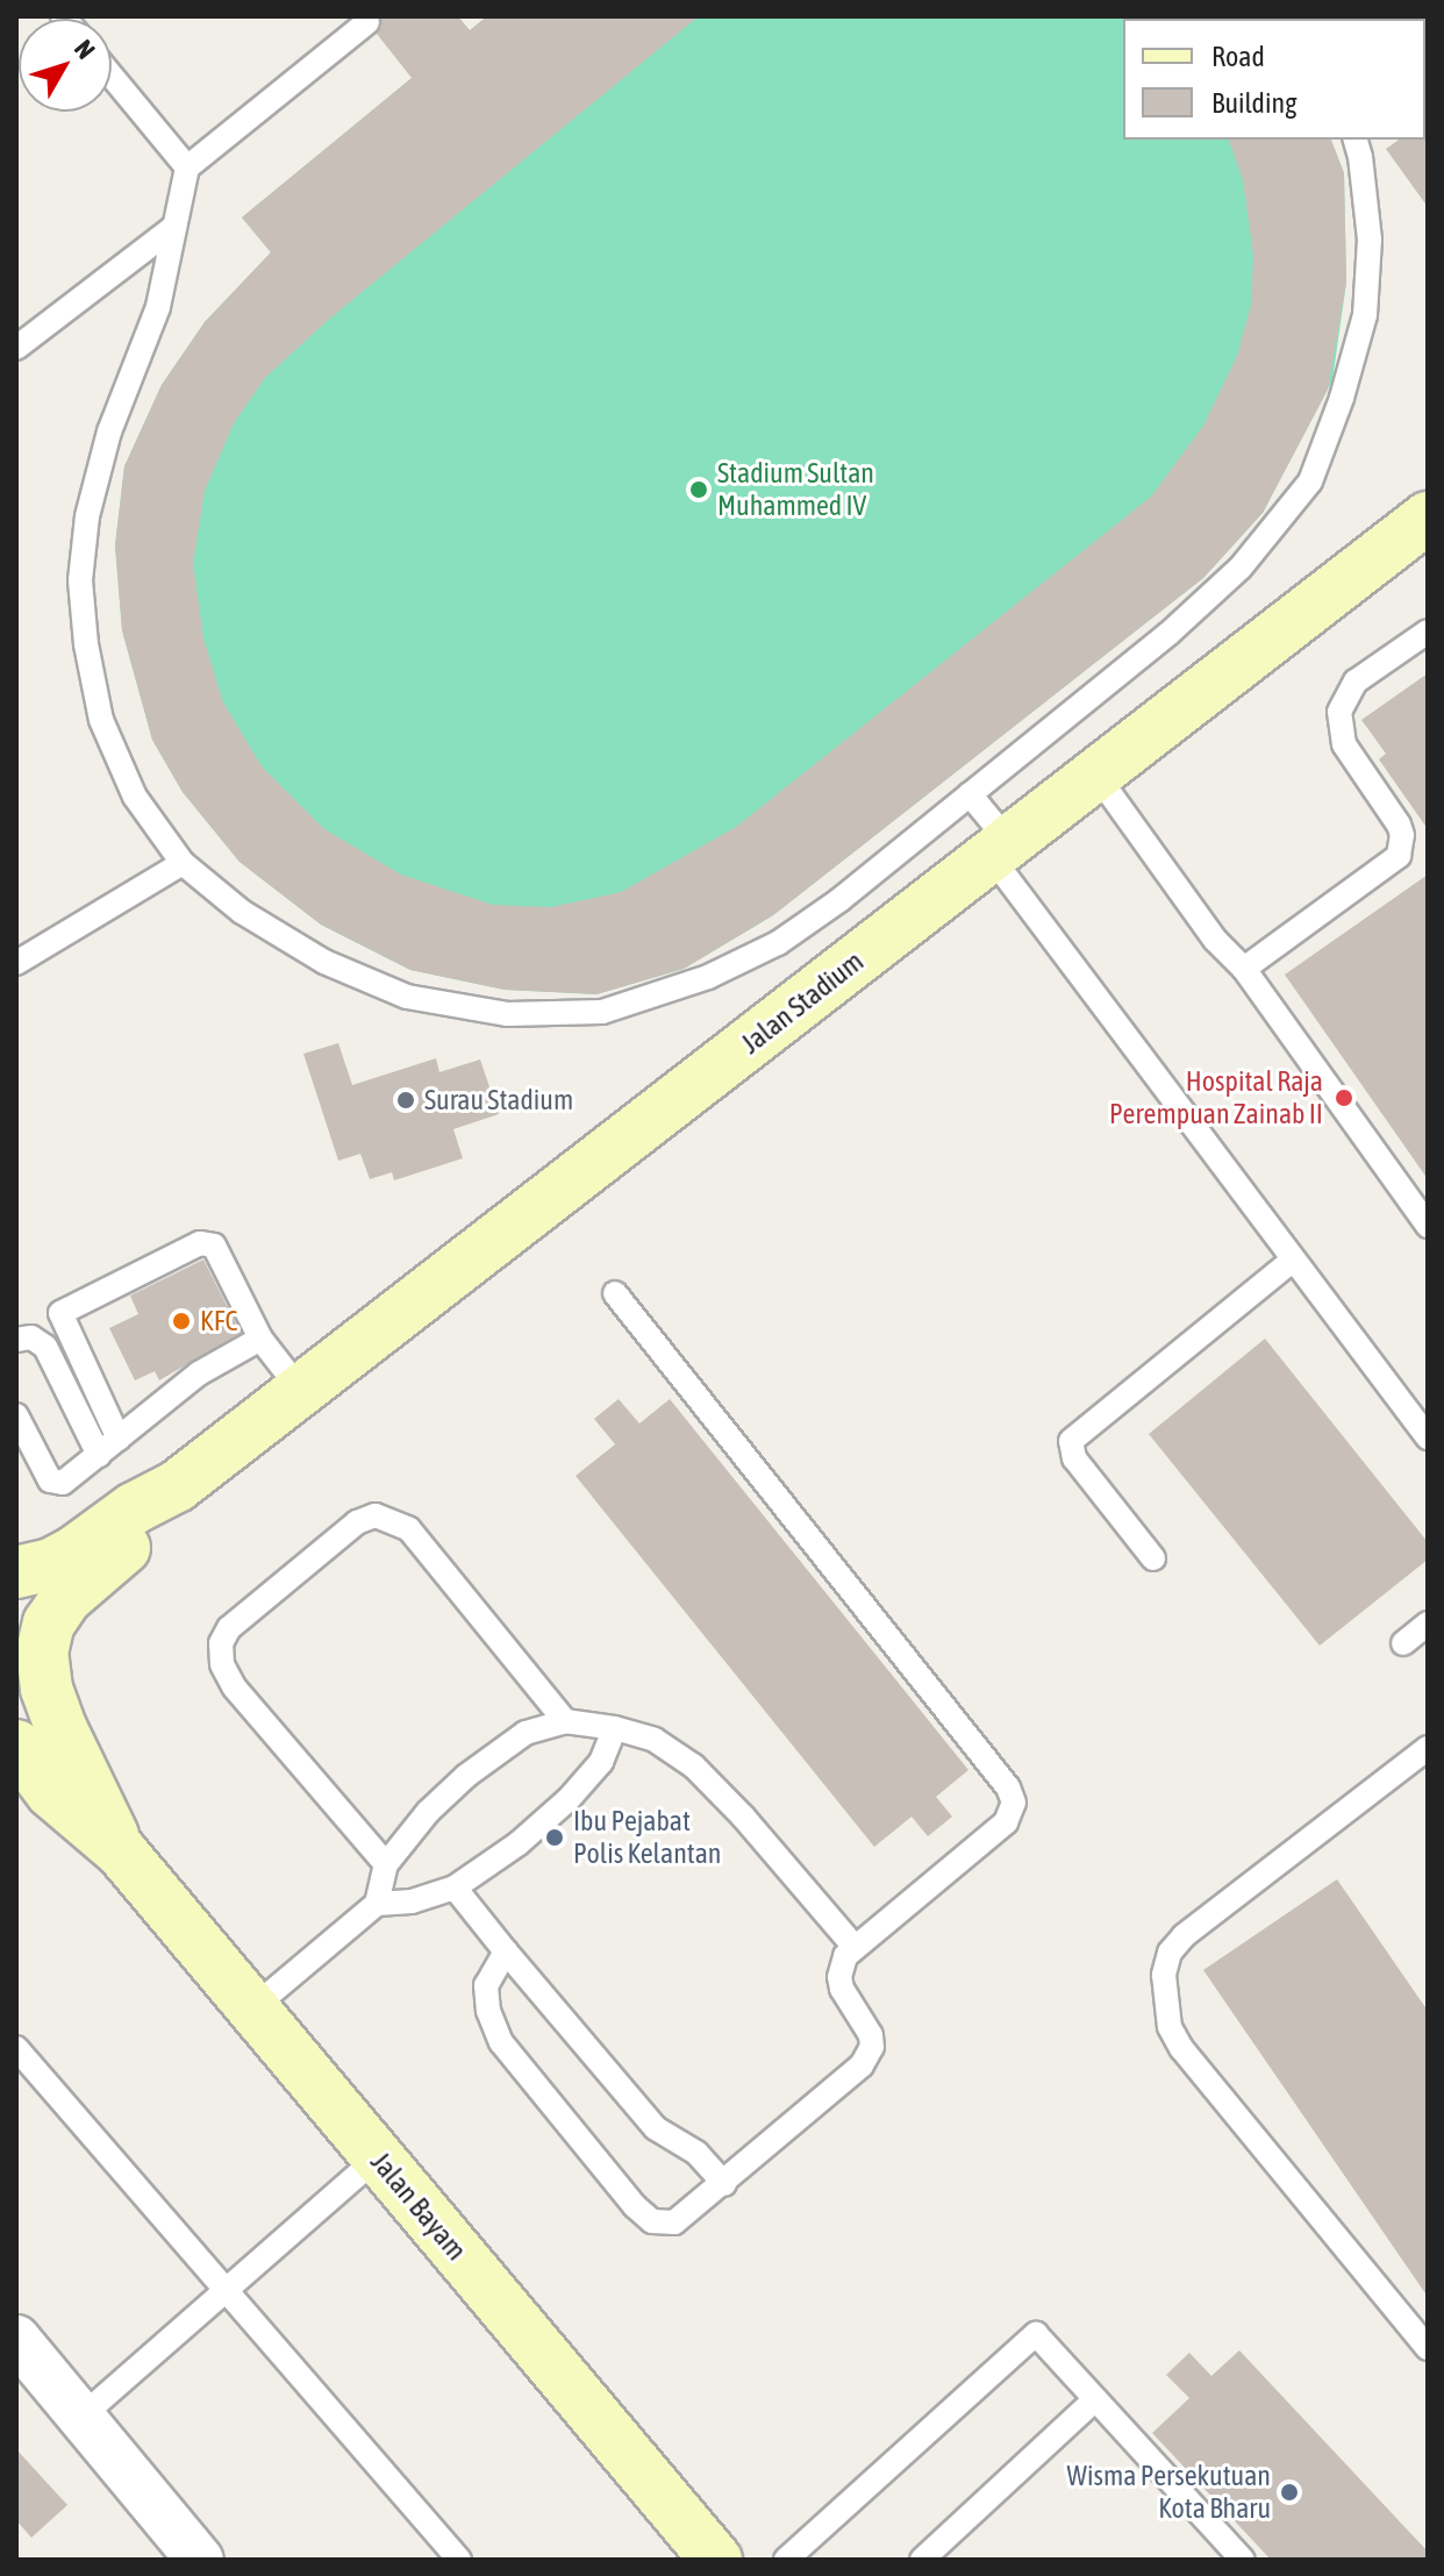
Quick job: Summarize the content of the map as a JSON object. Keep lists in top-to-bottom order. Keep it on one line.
{"streets":{"street":["Jalan Stadium","Jalan Bayam"]},"crossings":[["Jalan Stadium","Jalan Bayam"]],"places":["Stadium Sultan Muhammed IV","Hospital Raja Perempuan Zainab II","Surau Stadium","KFC","Ibu Pejabat Polis Kelantan","Wisma Persekutuan Kota Bharu"],"legend":["Road","Building"],"north":"top right"}
